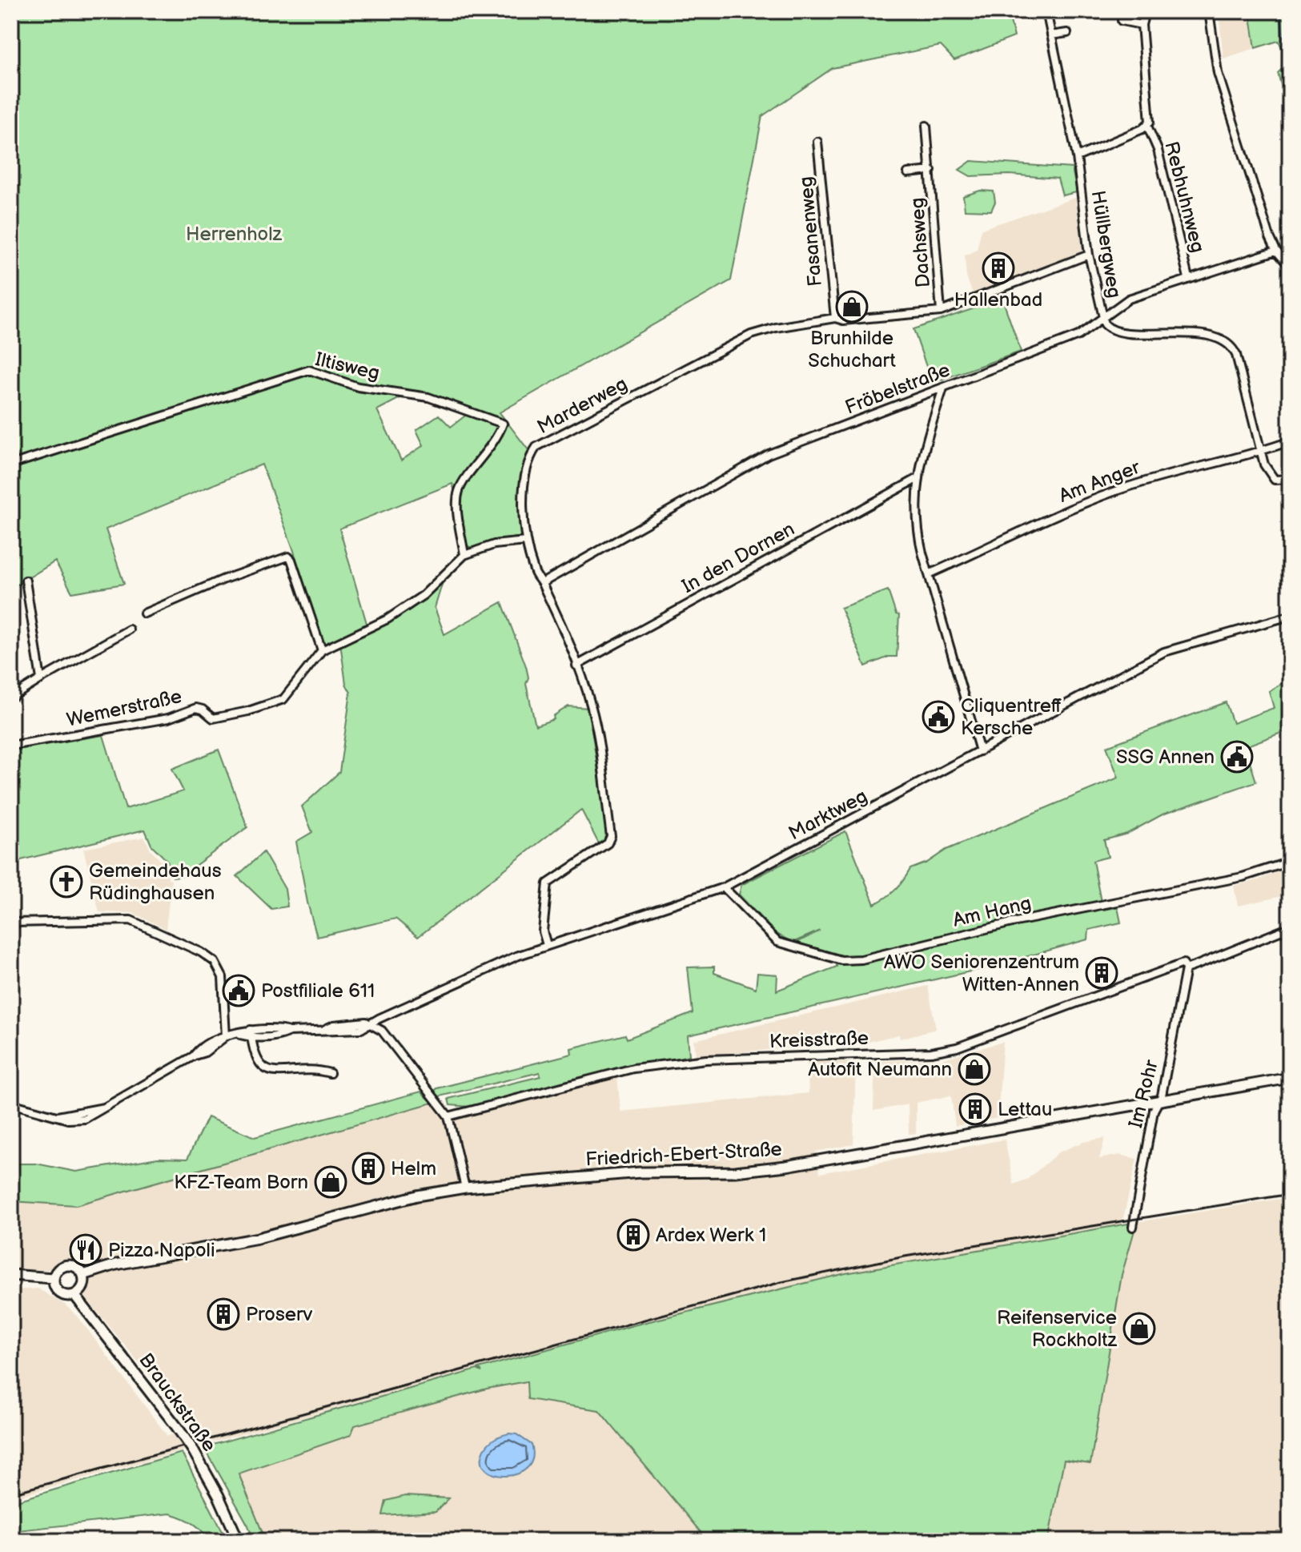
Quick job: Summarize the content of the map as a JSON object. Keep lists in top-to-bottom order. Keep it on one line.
{"streets":{"street":["Rebhuhnweg","Fasanenweg","Dachsweg","Hüllbergweg","Iltisweg","Fröbelstraße","Marderweg","Am Anger","In den Dornen","Wemerstraße","Marktweg","Am Hang","Kreisstraße","Im Rohr","Friedrich-Ebert-Straße","Brauckstraße"]},"crossings":[["Rebhuhnweg","Fröbelstraße"],["Fasanenweg","Marderweg"],["Dachsweg","Marderweg"],["Hüllbergweg","Fröbelstraße"],["Hüllbergweg","Marderweg"],["Hüllbergweg","Am Anger"],["Iltisweg","Wemerstraße"],["Fröbelstraße","Marderweg"],["Marderweg","In den Dornen"],["Marderweg","Wemerstraße"],["Marderweg","Marktweg"],["Marktweg","Am Hang"],["Kreisstraße","Im Rohr"],["Im Rohr","Friedrich-Ebert-Straße"],["Friedrich-Ebert-Straße","Brauckstraße"]],"parks":["Herrenholz"],"places":{"building":["Hallenbad","AWO Seniorenzentrum Witten-Annen","Lettau","Helm","Ardex Werk 1","Proserv"],"shop":["Brunhilde Schuchart","Autofit Neumann","KFZ-Team Born","Reifenservice Rockholtz"],"public building":["Cliquentreff Kersche","SSG Annen","Postfiliale 611"],"church":["Gemeindehaus Rüdinghausen"],"restaurant":["Pizza Napoli"]}}
